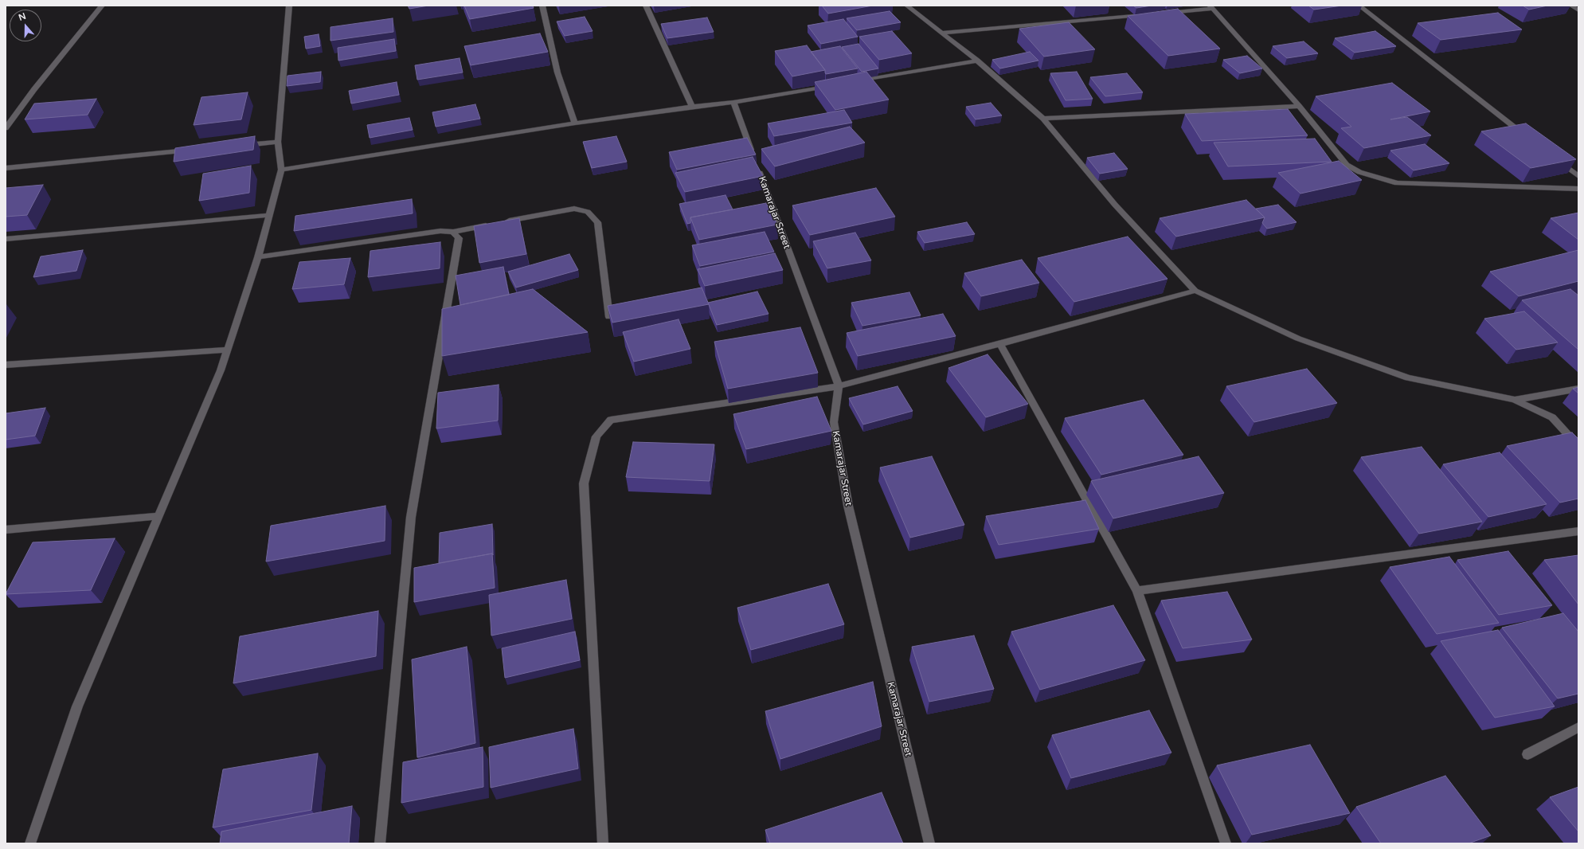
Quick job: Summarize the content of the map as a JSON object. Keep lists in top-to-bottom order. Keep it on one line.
{"streets":{"street":["Kamarajar Street"]},"north":"top"}
